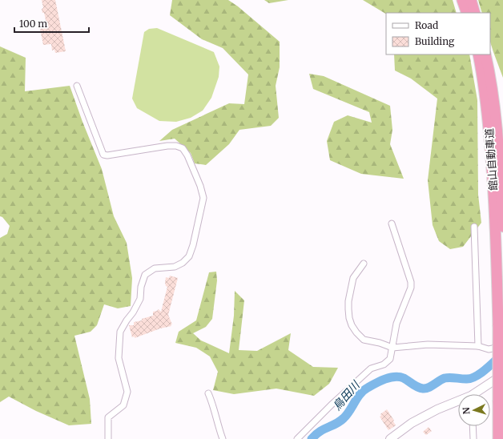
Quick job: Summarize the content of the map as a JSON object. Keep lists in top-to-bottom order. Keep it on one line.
{"streets":{"highway":["館山自動車道"]},"water":["鳥田川"],"legend":["Road","Building"],"scale_bar":"100 m","north":"left"}
